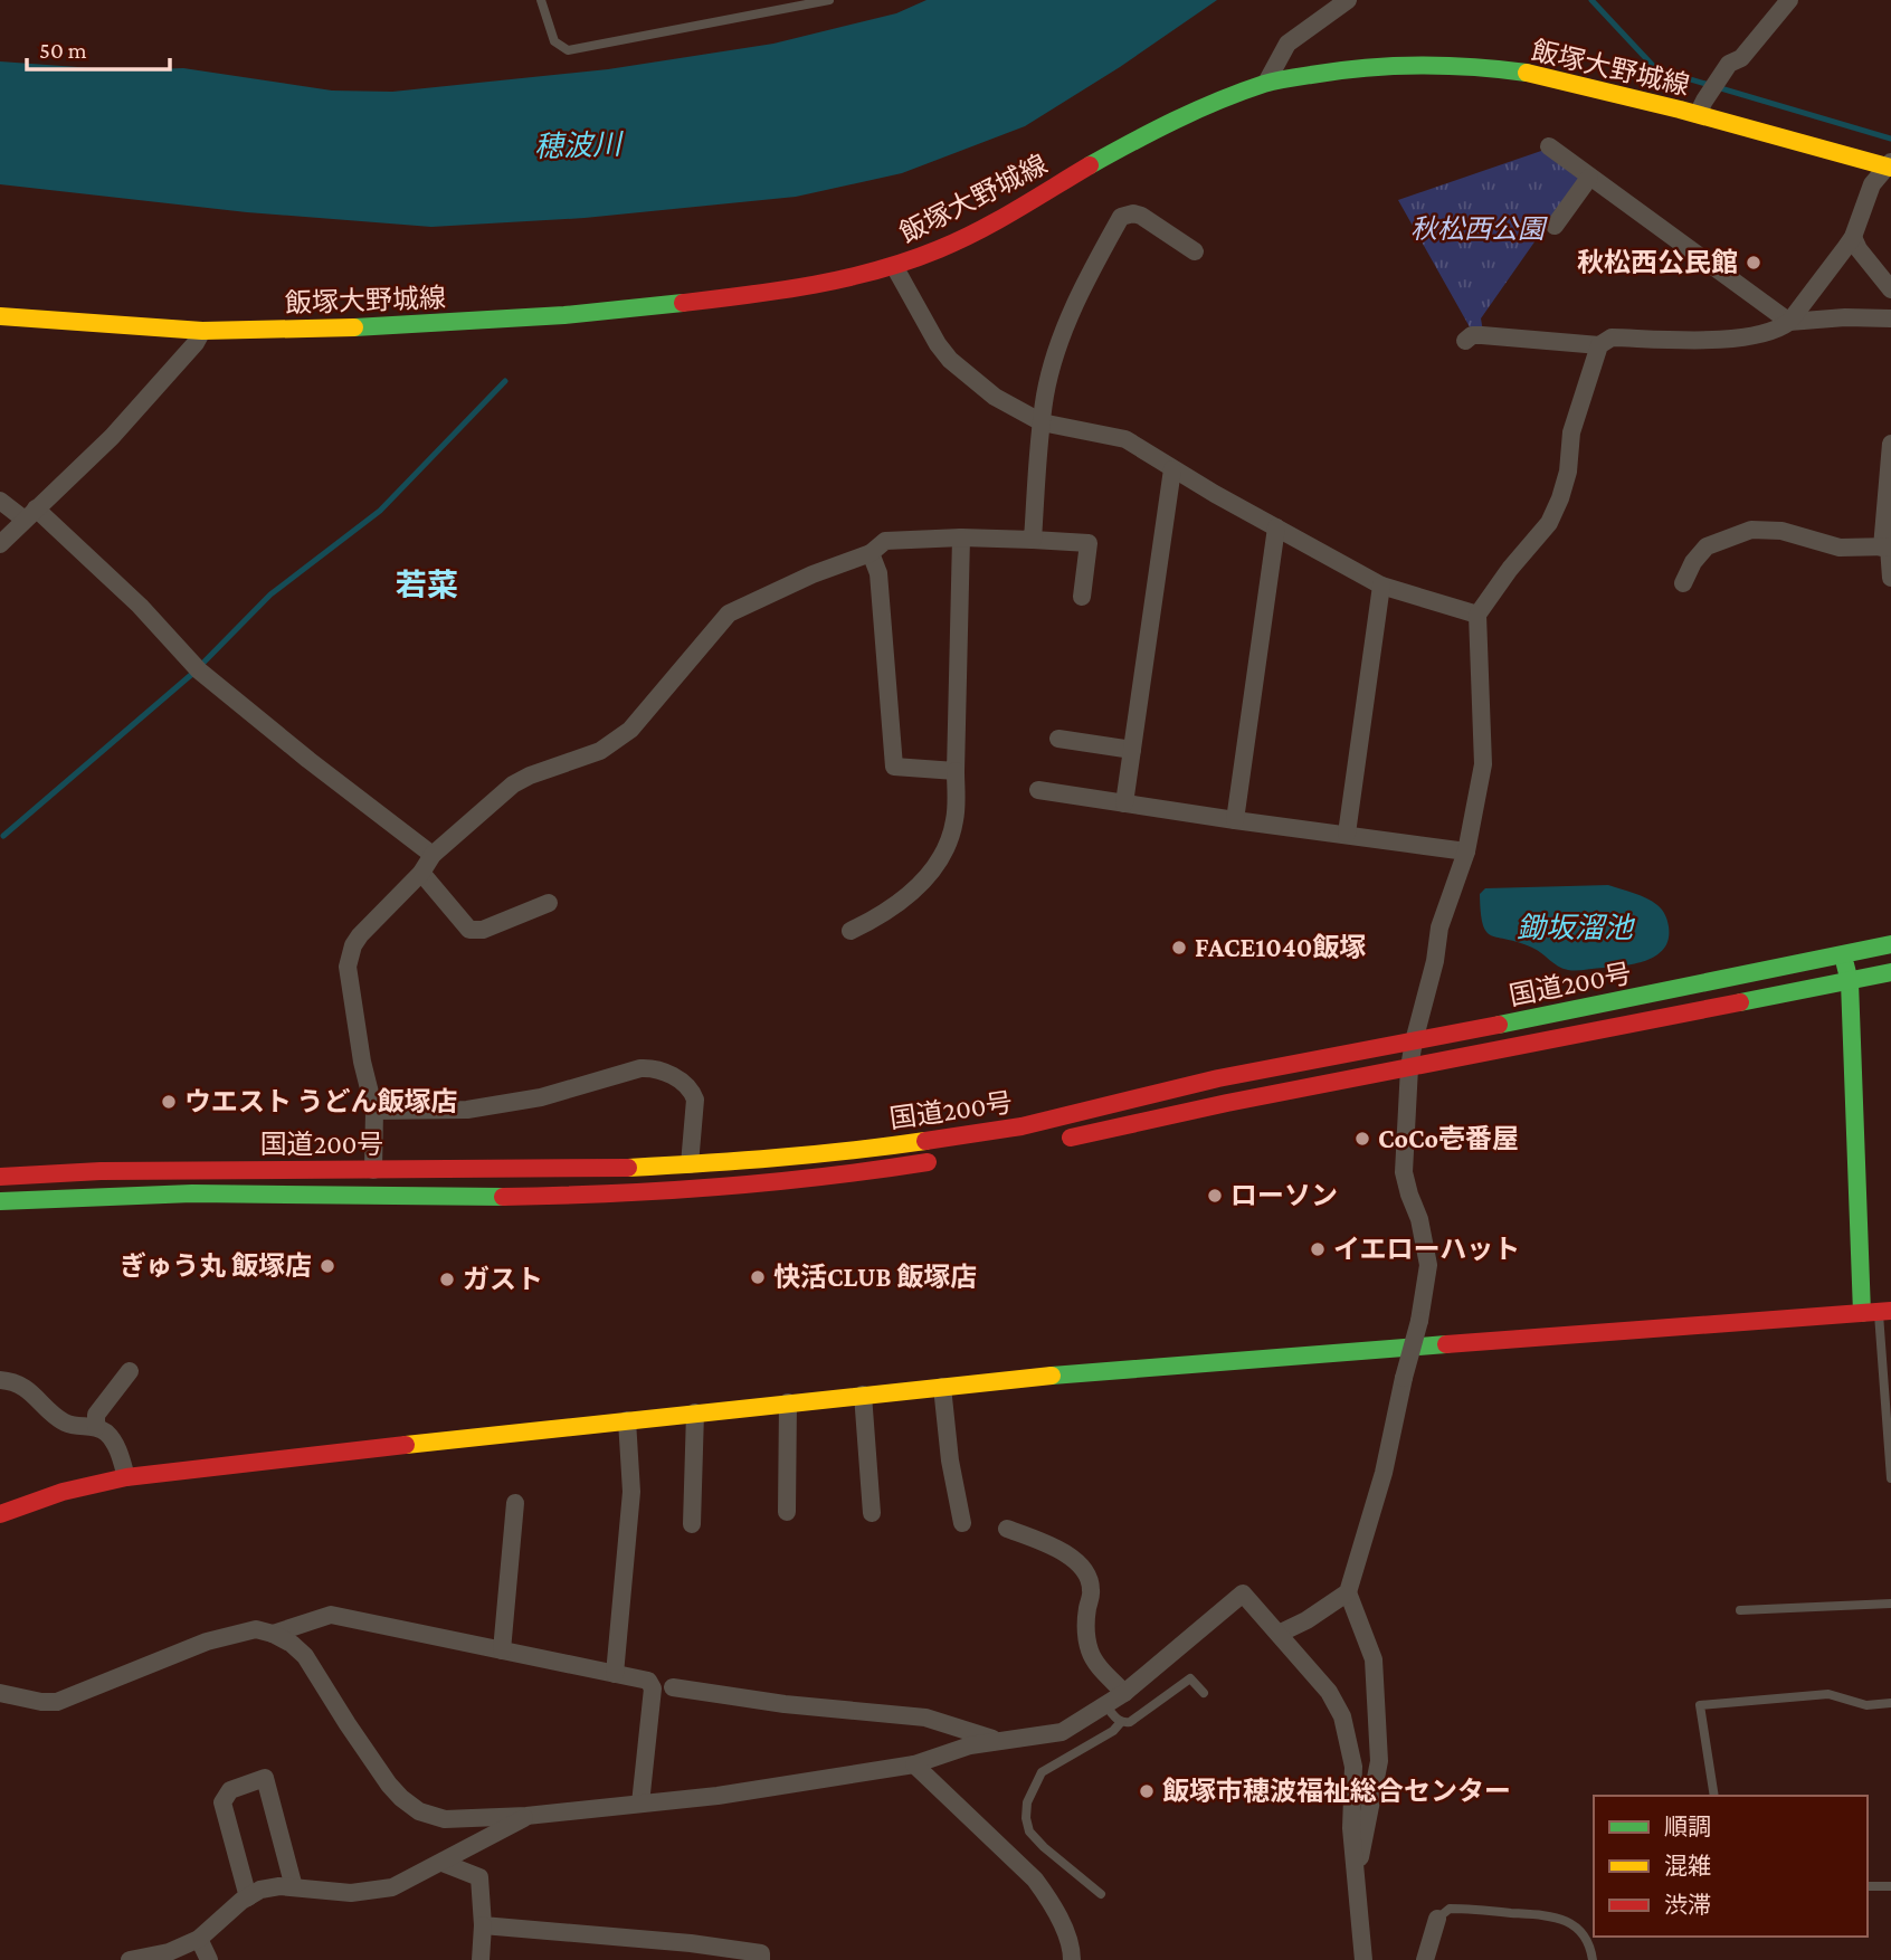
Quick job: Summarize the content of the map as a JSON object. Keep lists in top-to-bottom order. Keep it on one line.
{"streets":{"main road":["飯塚大野城線","国道200号"]},"districts":["若菜"],"water":["穂波川","鋤坂溜池"],"parks":["秋松西公園"],"places":["秋松西公民館","FACE1040飯塚","ウエスト うどん飯塚店","CoCo壱番屋","ローソン","イエローハット","ぎゅう丸 飯塚店","快活CLUB 飯塚店","ガスト","飯塚市穂波福祉総合センター"],"legend":["順調","混雑","渋滞"],"scale_bar":"50 m"}
